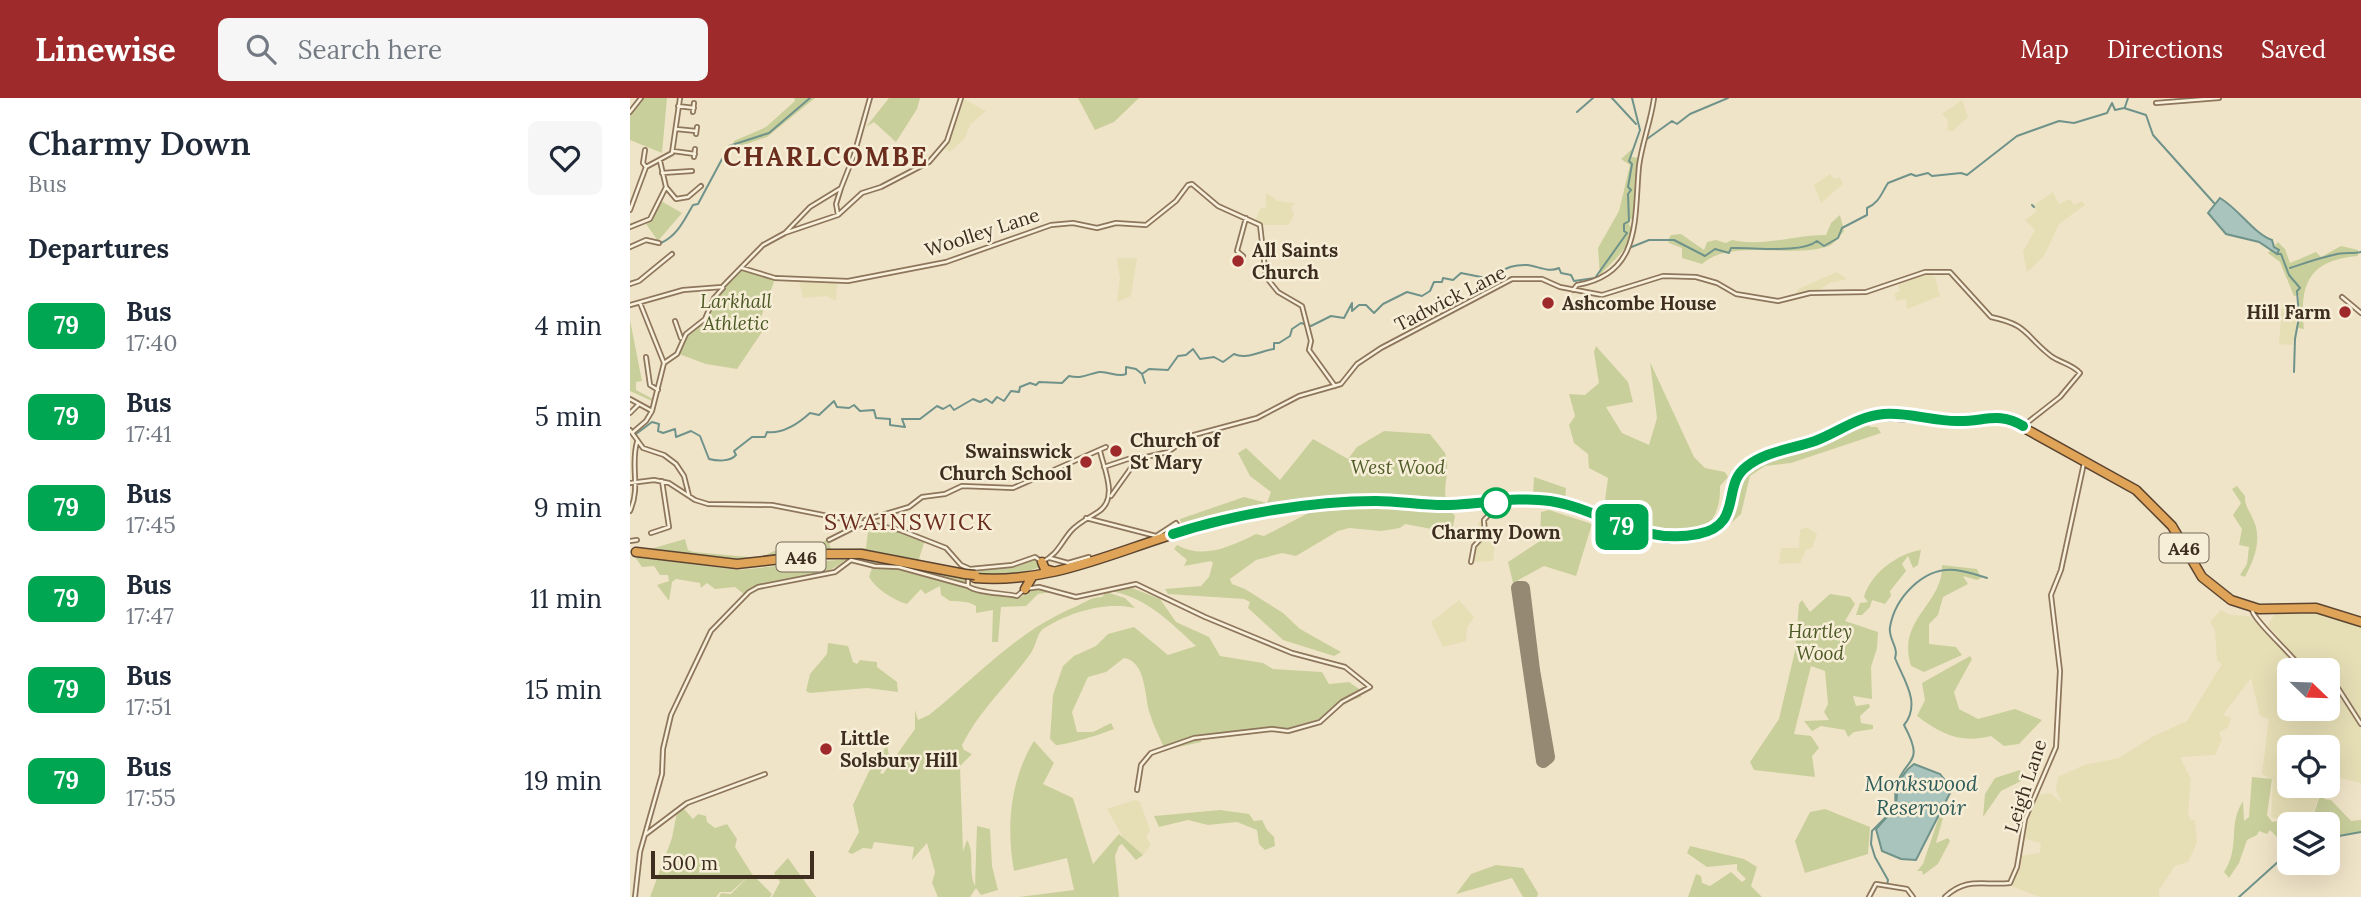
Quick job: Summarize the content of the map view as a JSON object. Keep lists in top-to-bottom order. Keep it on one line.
{"streets":{"highway":["A46"],"street":["Woolley Lane","Tadwick Lane","Leigh Lane"]},"crossings":[["Tadwick Lane","A46"],["A46","Leigh Lane"]],"districts":["CHARLCOMBE","SWAINSWICK"],"water":["Monkswood Reservoir"],"parks":["Larkhall Athletic","West Wood","Hartley Wood"],"places":["All Saints Church","Ashcombe House","Hill Farm","Church of St Mary","Swainswick Church School","Charmy Down","Little Solsbury Hill"],"lines":["bus line 79"],"scale_bar":"500 m","north":"bottom right","page":{"header":"Linewise","search":"Search here","nav":["Map","Directions","Saved"],"heading":[["Charmy Down","Bus"],"Departures"],"on_map":"79","list":[{"mark":"79","name":"Bus","note":"17:40","value":"4 min"},{"mark":"79","name":"Bus","note":"17:41","value":"5 min"},{"mark":"79","name":"Bus","note":"17:45","value":"9 min"},{"mark":"79","name":"Bus","note":"17:47","value":"11 min"},{"mark":"79","name":"Bus","note":"17:51","value":"15 min"},{"mark":"79","name":"Bus","note":"17:55","value":"19 min"}],"scale":"500 m"}}
